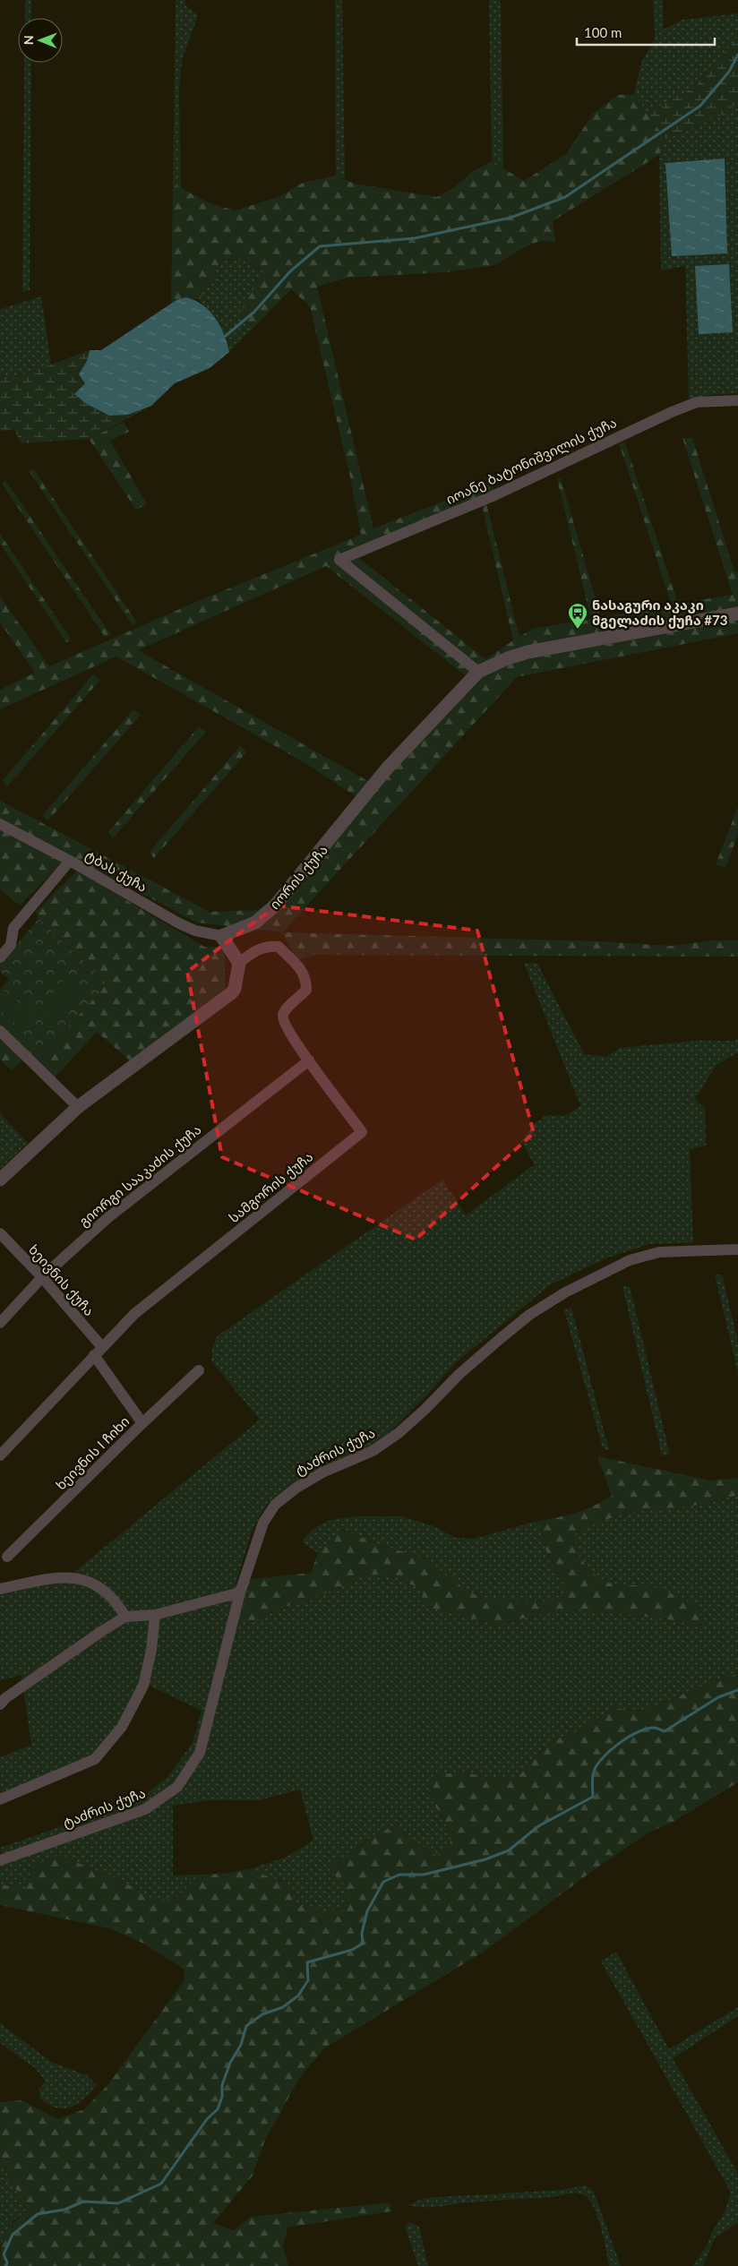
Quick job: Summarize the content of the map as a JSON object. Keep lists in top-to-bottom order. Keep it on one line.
{"streets":{"street":["იოანე ბატონიშვილის ქუჩა","ტბას ქუჩა","იორის ქუჩა","გიორგი სააკაძის ქუჩა","სამგორის ქუჩა","ხეივნის ქუჩა","ტაძრის ქუჩა","ხეივნის I ჩიხი"]},"crossings":[["იოანე ბატონიშვილის ქუჩა","იორის ქუჩა"],["ტბას ქუჩა","იორის ქუჩა"],["გიორგი სააკაძის ქუჩა","სამგორის ქუჩა"],["გიორგი სააკაძის ქუჩა","ხეივნის ქუჩა"],["სამგორის ქუჩა","ხეივნის ქუჩა"],["ხეივნის ქუჩა","ხეივნის I ჩიხი"]],"places":{"bus stop":["ნასაგური აკაკი მგელაძის ქუჩა #73"]},"scale_bar":"100 m","north":"left"}
